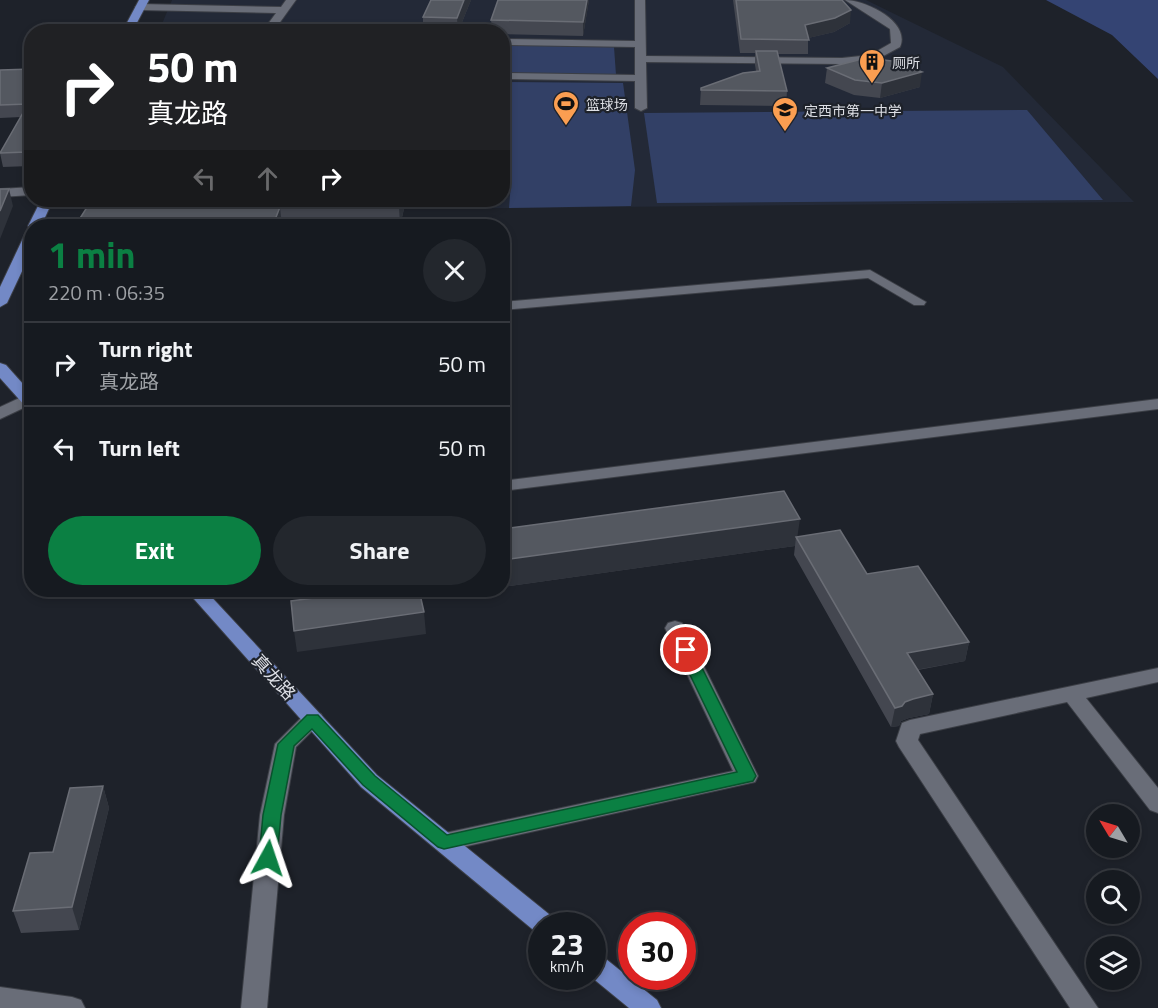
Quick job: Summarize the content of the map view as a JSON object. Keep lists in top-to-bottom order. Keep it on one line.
{"streets":{"main road":["真龙路"]},"places":{"building":["厕所"],"sports":["篮球场"],"school or university":["定西市第一中学"]},"north":"top left","page":{"turn":["50 m","真龙路"],"heading":["1 min","220 m · 06:35"],"list":[{"name":"Turn right","note":"真龙路","value":"50 m"},{"name":"Turn left","value":"50 m"}],"buttons":["Exit","Share"],"speed":"23 km/h","limit":"30"}}
